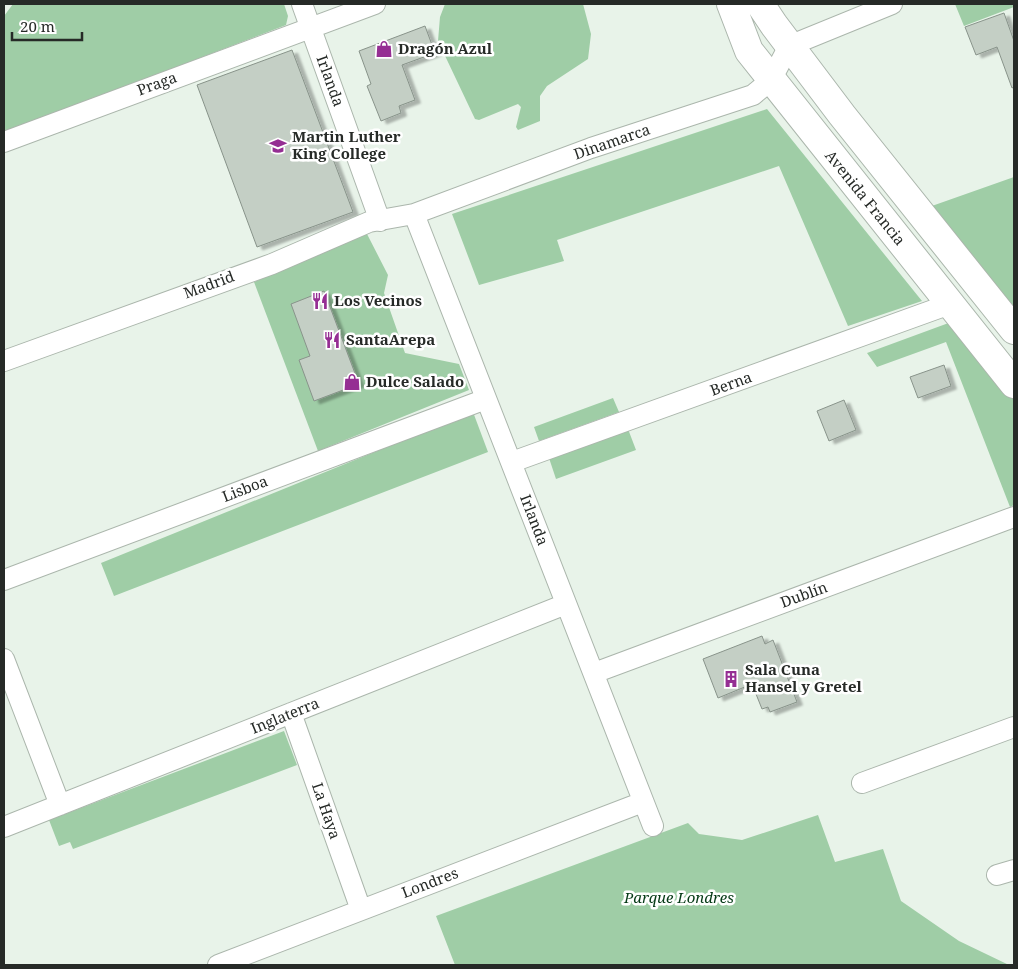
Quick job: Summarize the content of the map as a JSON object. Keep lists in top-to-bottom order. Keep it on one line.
{"streets":{"main road":["Avenida Francia"],"street":["Irlanda","Praga","Dinamarca","Madrid","Berna","Lisboa","Dublín","Inglaterra","La Haya","Londres"]},"crossings":[["Irlanda","Praga"],["Irlanda","Dinamarca"],["Irlanda","Madrid"],["Irlanda","Berna"],["Irlanda","Lisboa"],["Irlanda","Dublín"],["Irlanda","Inglaterra"],["Irlanda","Londres"],["Dinamarca","Avenida Francia"],["Dinamarca","Madrid"],["Avenida Francia","Berna"],["Inglaterra","La Haya"],["La Haya","Londres"]],"parks":["Parque Londres"],"places":{"shop":["Dragón Azul","Dulce Salado"],"school or university":["Martin Luther King College"],"restaurant":["Los Vecinos","SantaArepa"],"building":["Sala Cuna Hansel y Gretel"]},"scale_bar":"20 m"}
